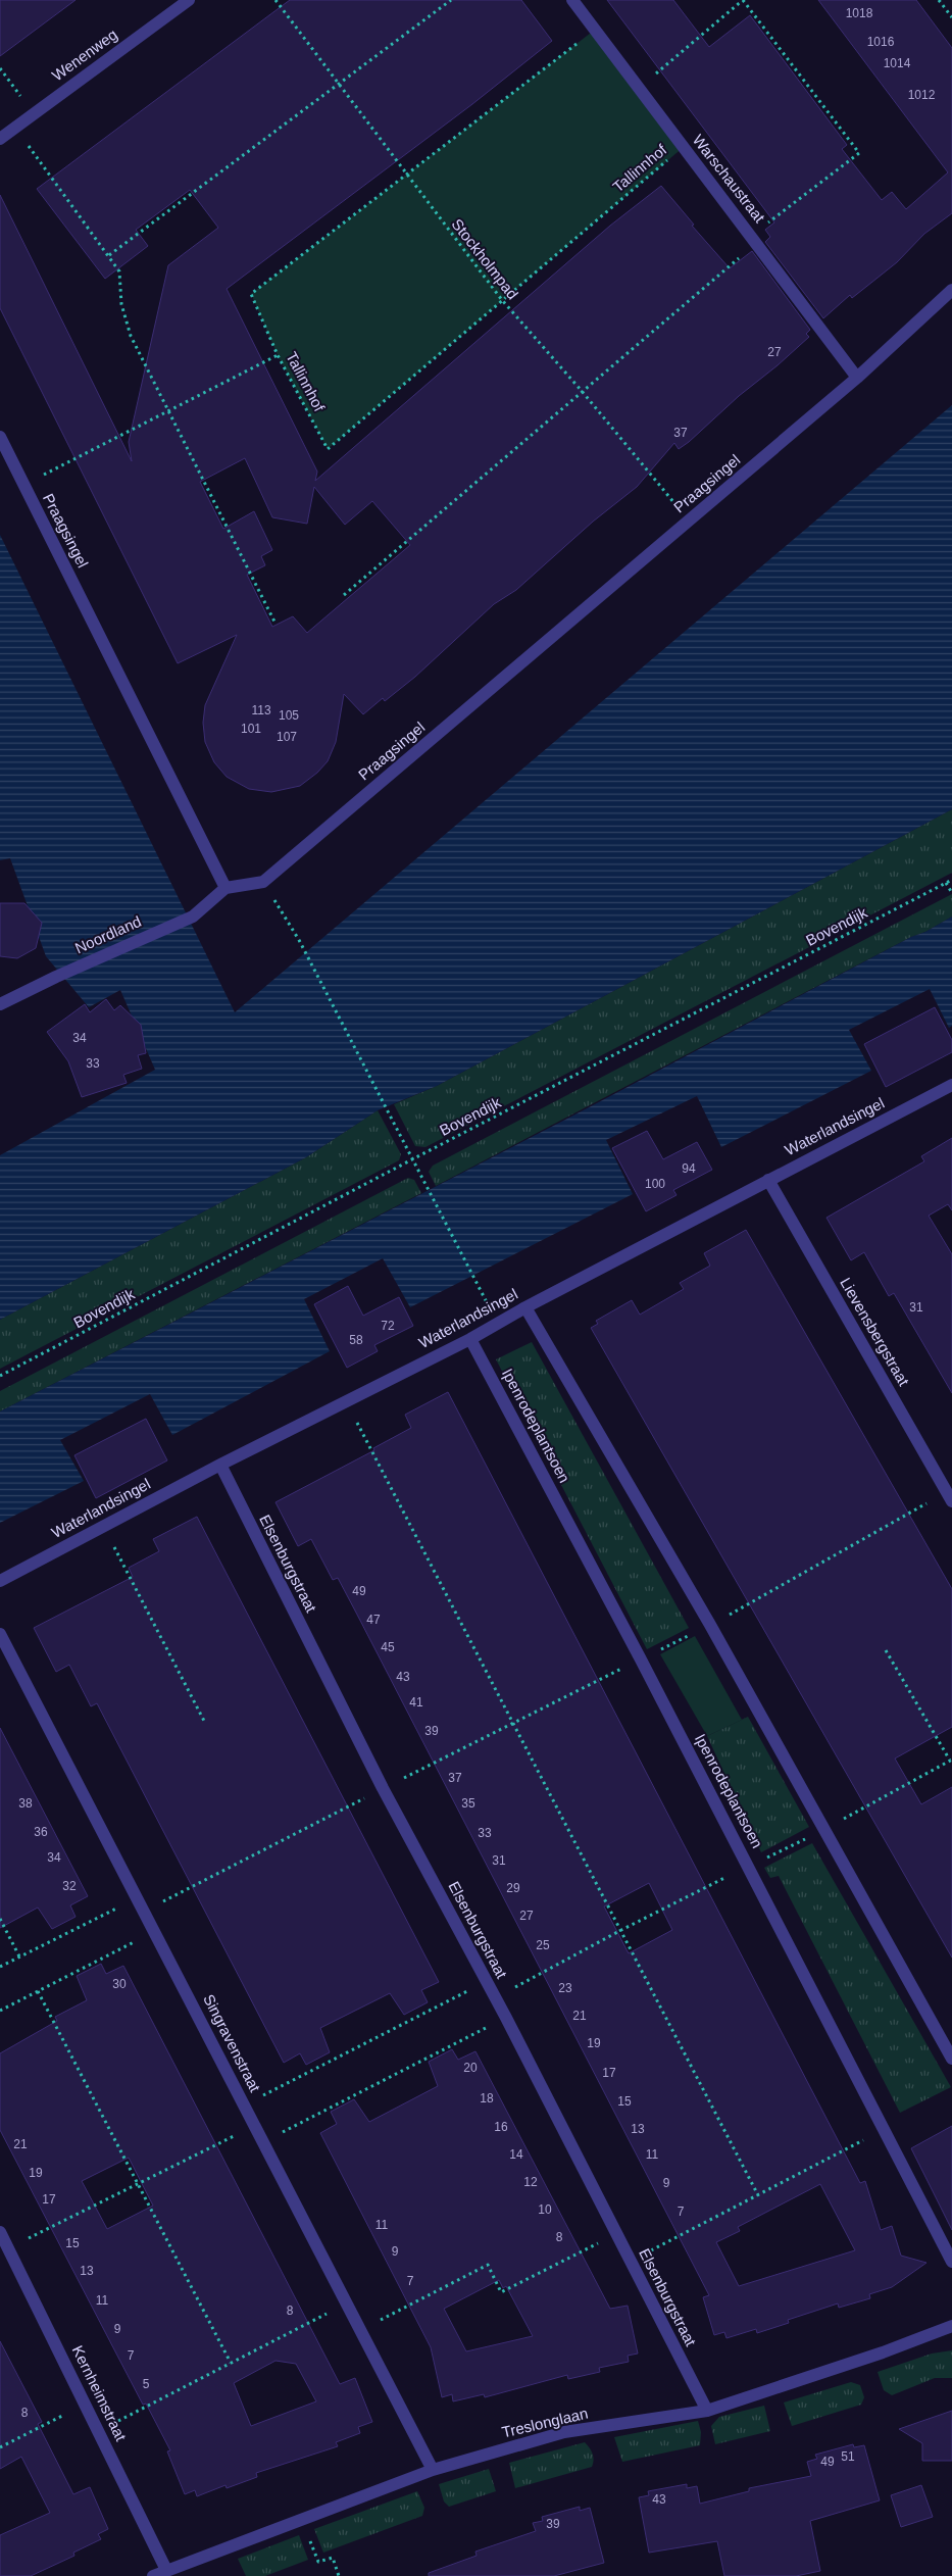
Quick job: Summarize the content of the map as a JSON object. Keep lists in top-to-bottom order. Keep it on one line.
{"streets":{"street":["Wenenweg","Warschaustraat","Praagsingel","Noordland","Waterlandsingel","Lievensbergstraat","Ipenrodeplantsoen","Elsenburgstraat","Singravenstraat","Kernheimstraat","Treslonglaan"],"path":["Tallinnhof","Stockholmpad","Bovendijk"]},"crossings":[["Tallinnhof","Warschaustraat"],["Tallinnhof","Stockholmpad"],["Warschaustraat","Praagsingel"],["Stockholmpad","Praagsingel"],["Praagsingel","Noordland"],["Waterlandsingel","Lievensbergstraat"],["Waterlandsingel","Ipenrodeplantsoen"],["Waterlandsingel","Elsenburgstraat"],["Elsenburgstraat","Treslonglaan"],["Singravenstraat","Treslonglaan"],["Kernheimstraat","Treslonglaan"]],"house_numbers":["1018","1016","1014","1012","27","37","113","105","101","107","34","33","94","100","31","72","58","49","47","45","43","41","39","37","38","35","36","33","34","31","32","29","27","25","30","23","21","19","20","17","18","15","16","13","21","14","11","19","12","9","17","10","7","11","8","15","9","13","7","11","8","9","7","5","8","51","49","43","39"]}
